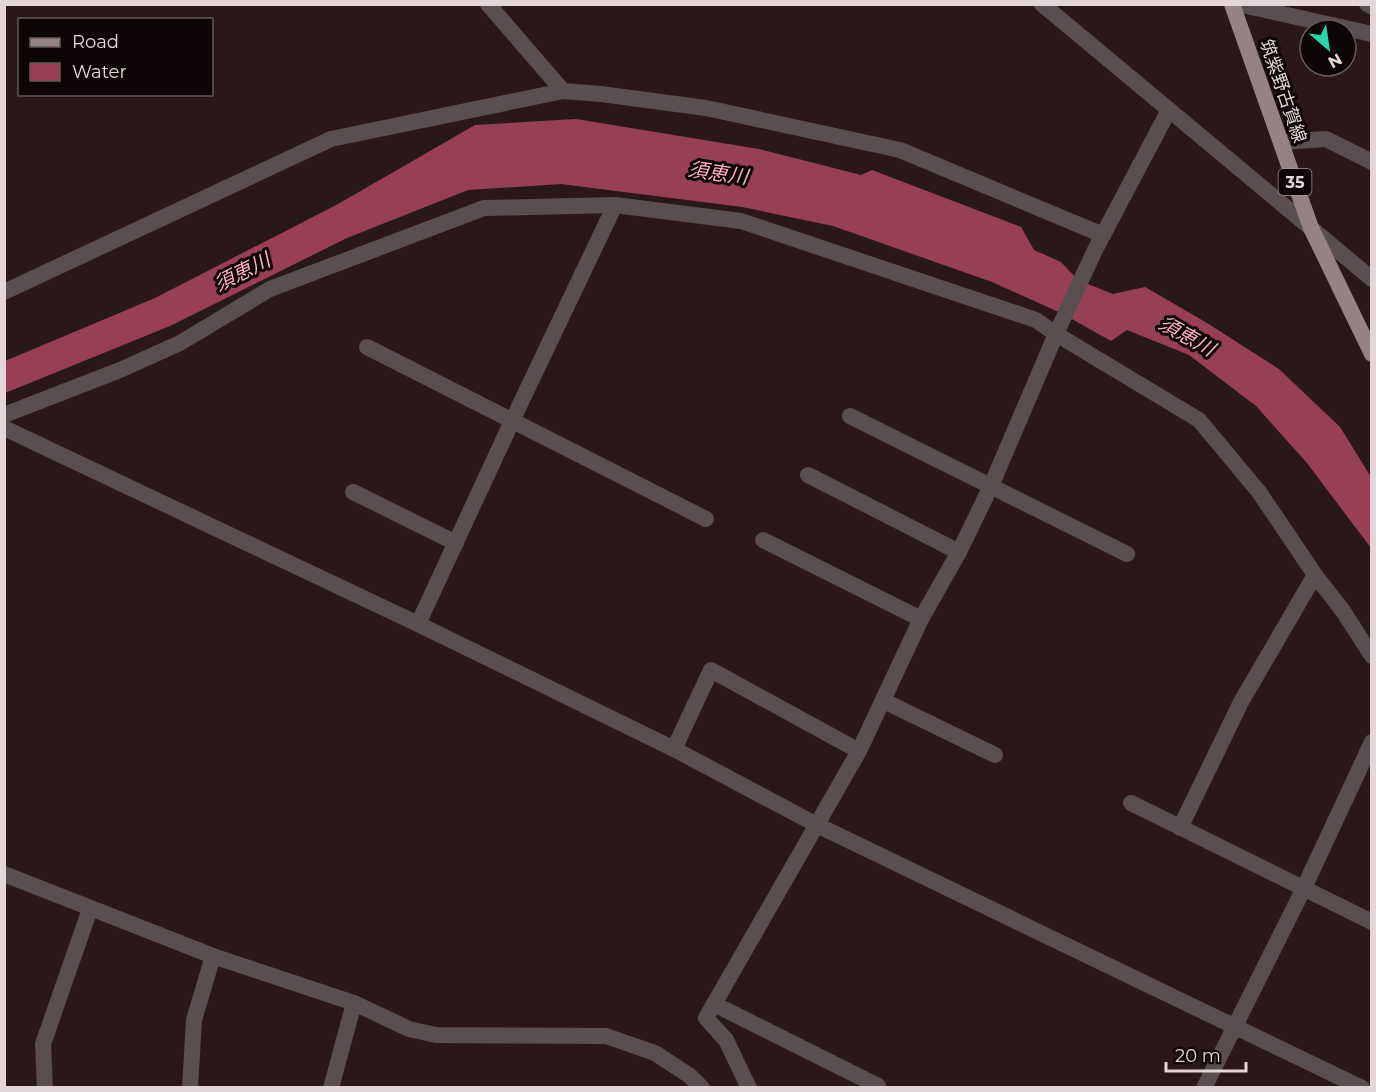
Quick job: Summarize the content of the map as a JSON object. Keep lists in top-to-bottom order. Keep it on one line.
{"streets":{"main road":["筑紫野古賀線","35"]},"water":["須恵川"],"legend":["Road","Water"],"scale_bar":"20 m","north":"bottom right"}
